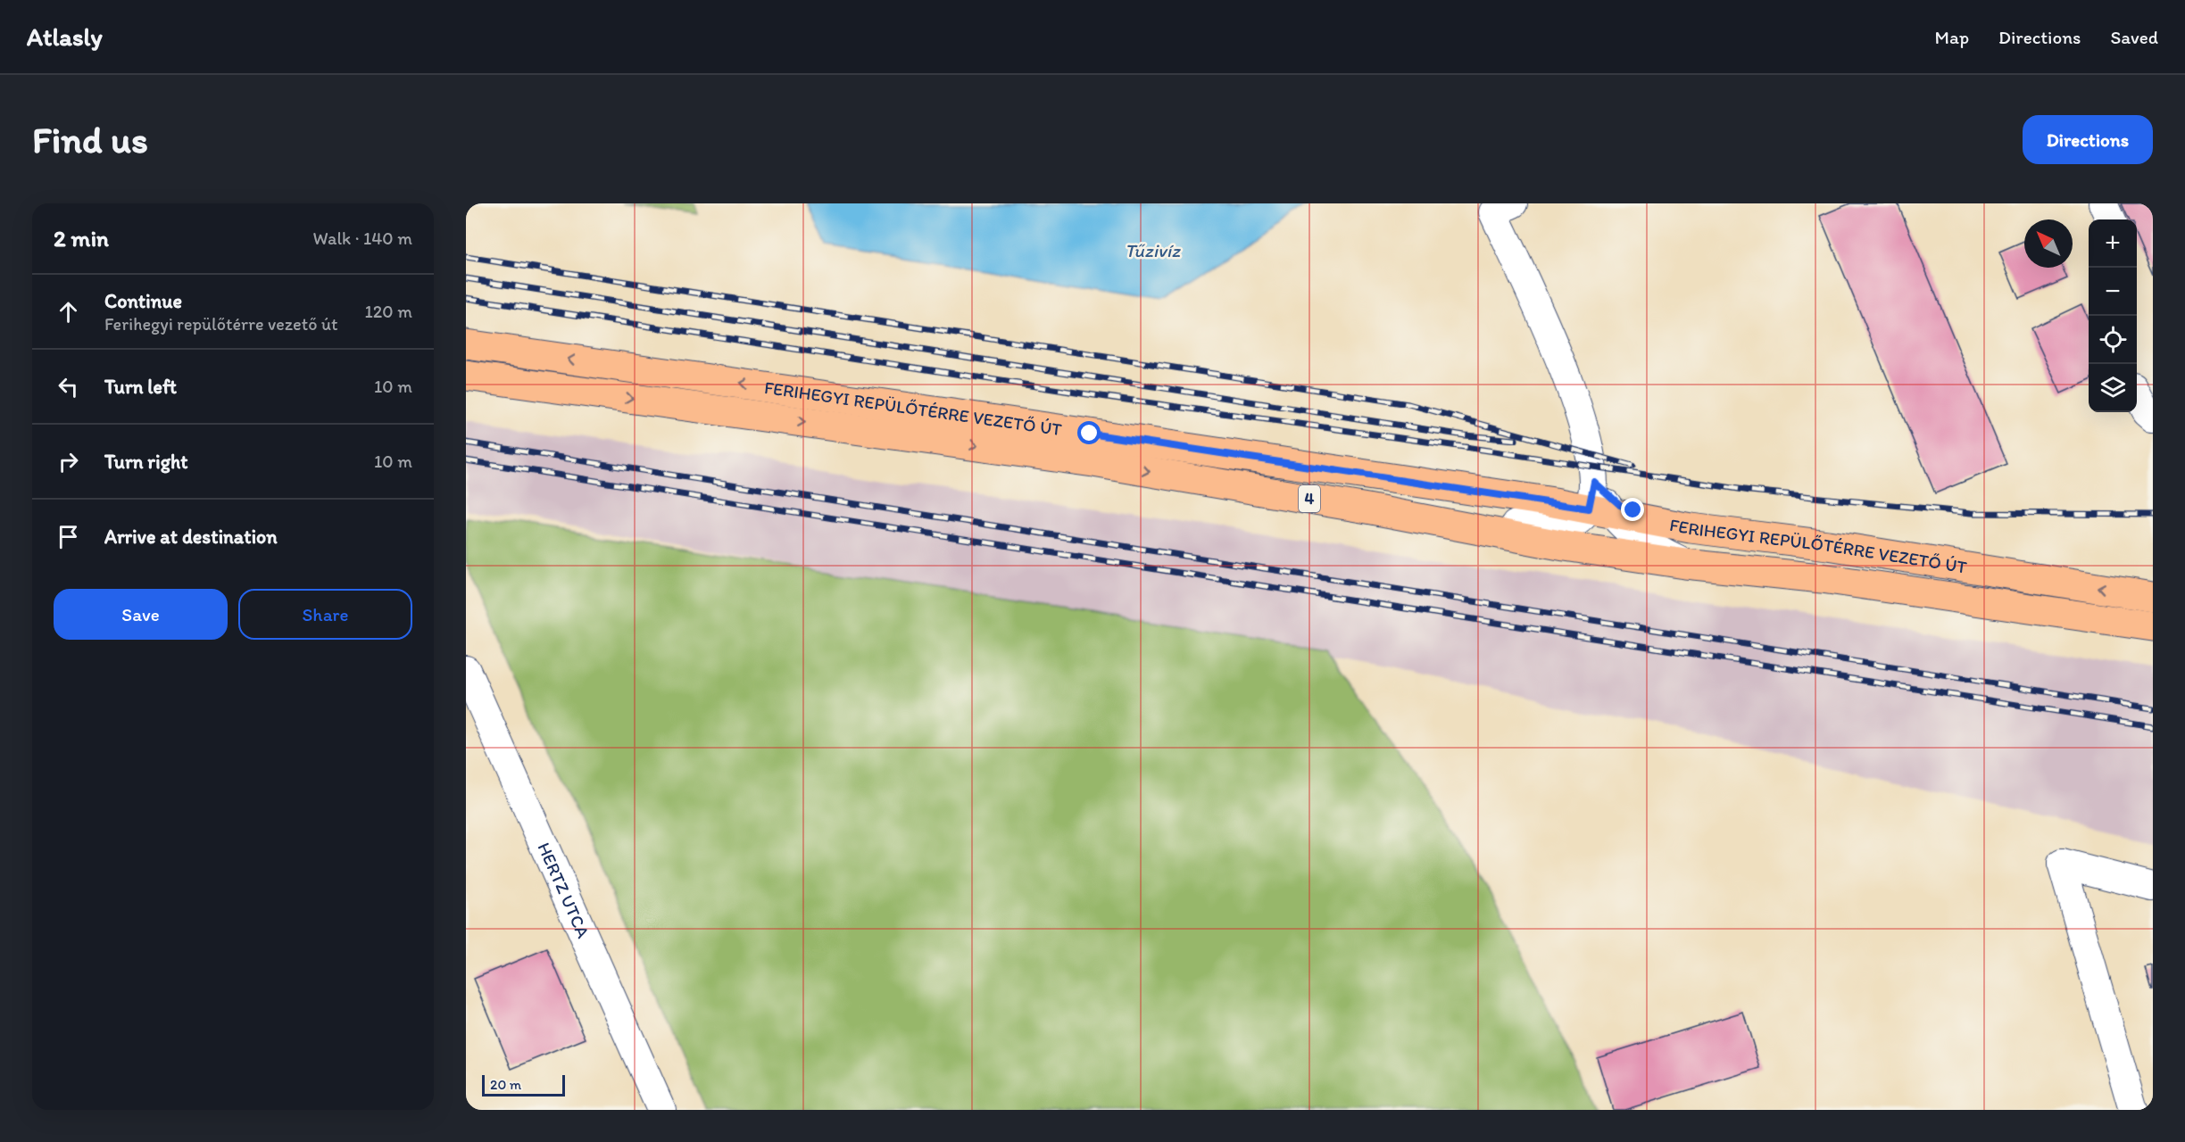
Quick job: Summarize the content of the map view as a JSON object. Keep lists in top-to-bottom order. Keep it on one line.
{"streets":{"main road":["FERIHEGYI REPÜLŐTÉRRE VEZETŐ ÚT","4"],"street":["HERTZ UTCA"]},"water":["Tűzivíz"],"scale_bar":"20 m","north":"top left","page":{"header":"Atlasly","nav":["Map","Directions","Saved"],"buttons":["Directions",["Save","Share"]],"title":"Find us","heading":["2 min","Walk · 140 m"],"map_buttons":["+","−"],"list":[["Continue","Ferihegyi repülőtérre vezető út","120 m"],["Turn left","10 m"],["Turn right","10 m"],"Arrive at destination"],"scale":"20 m"}}
